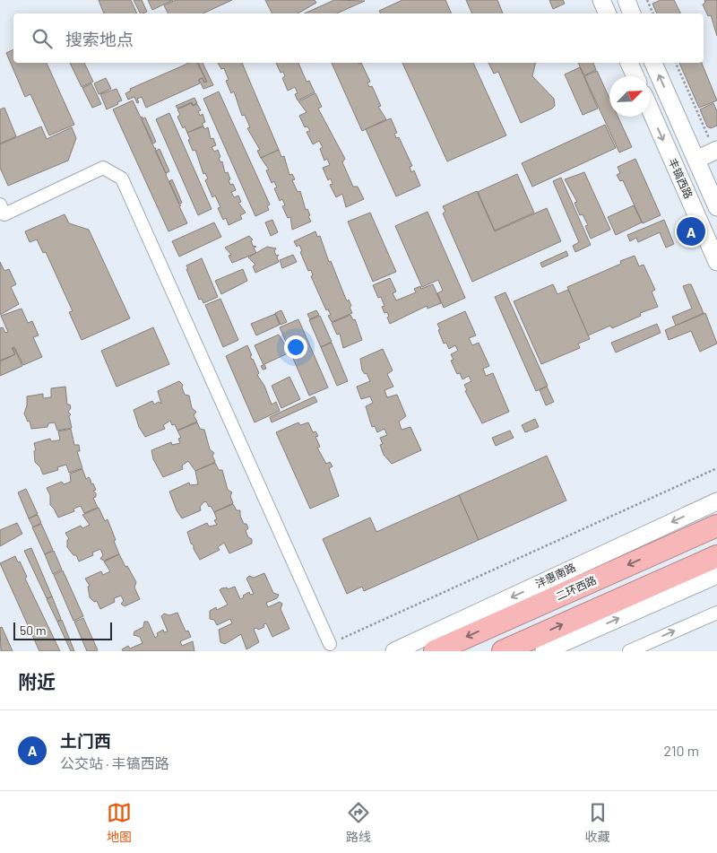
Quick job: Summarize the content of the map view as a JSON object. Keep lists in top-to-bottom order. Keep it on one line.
{"streets":{"highway":["二环西路"],"main road":["丰镐西路","沣惠南路"]},"scale_bar":"50 m","north":"top right","page":{"search":"搜索地点","pins":"A","scale":"50 m","heading":"附近","list":[{"mark":"A","name":"土门西","note":"公交站 · 丰镐西路","value":"210 m"}],"nav":["地图","路线","收藏"]}}
